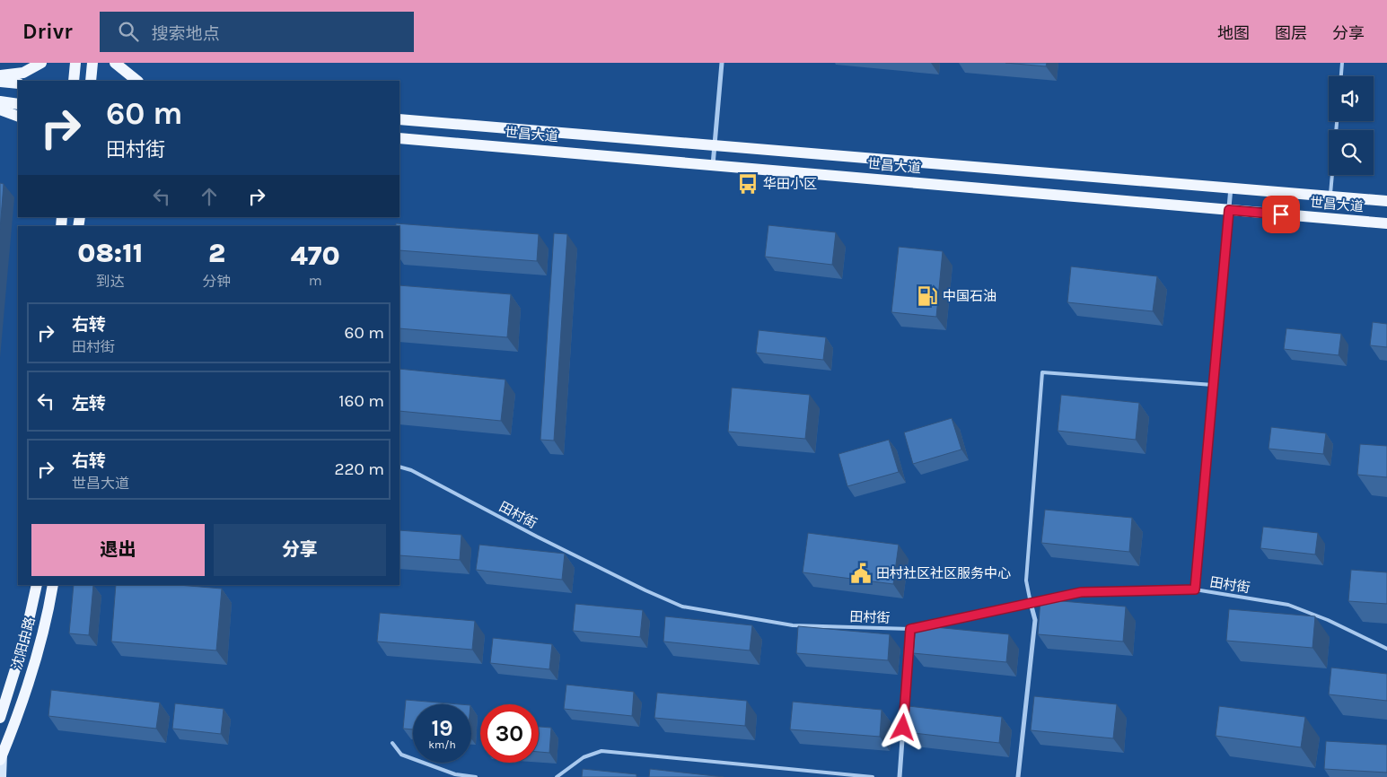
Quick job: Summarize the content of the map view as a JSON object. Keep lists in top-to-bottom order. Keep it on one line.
{"streets":{"main road":["世昌大道","沈阳中路"],"lane":["田村街"]},"places":{"bus stop":["华田小区"],"fuel station":["中国石油"],"public building":["田村社区社区服务中心"]},"page":{"header":"Drivr","search":"搜索地点","nav":["地图","图层","分享"],"turn":["60 m","田村街"],"eta":["08:11","到达","2","分钟","470","m"],"list":[{"name":"右转","note":"田村街","value":"60 m"},{"name":"左转","value":"160 m"},{"name":"右转","note":"世昌大道","value":"220 m"}],"buttons":["退出","分享"],"speed":"19 km/h","limit":"30"}}
